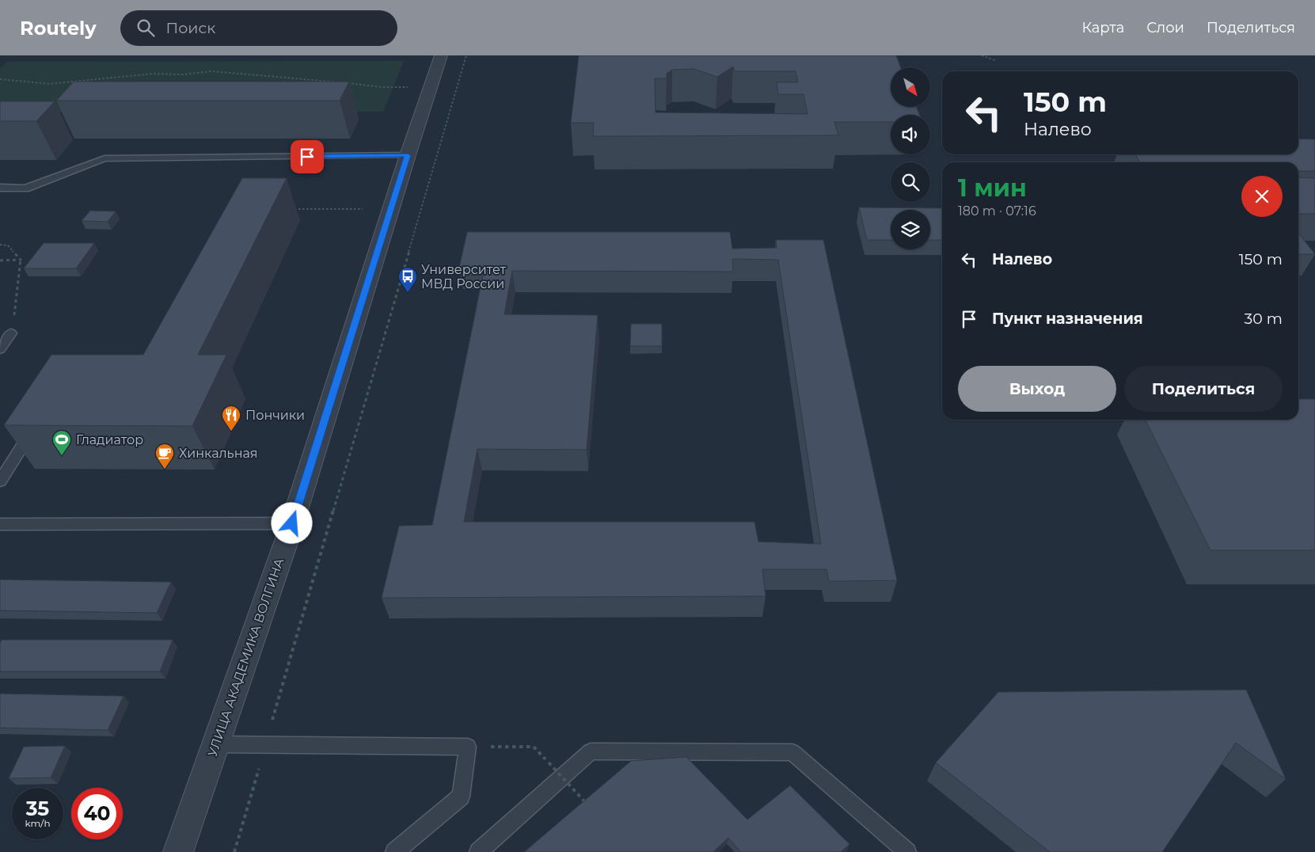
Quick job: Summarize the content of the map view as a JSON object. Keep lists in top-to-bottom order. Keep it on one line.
{"streets":{"street":["УЛИЦА АКАДЕМИКА ВОЛГИНА"]},"places":{"bus stop":["Университет МВД России"],"restaurant":["Пончики"],"sports":["Гладиатор"],"cafe":["Хинкальная"]},"north":"bottom right","page":{"header":"Routely","search":"Поиск","nav":["Карта","Слои","Поделиться"],"turn":["150 m","Налево"],"heading":["1 мин","180 m · 07:16"],"list":[{"name":"Налево","value":"150 m"},{"name":"Пункт назначения","value":"30 m"}],"buttons":["Выход","Поделиться"],"speed":"35 km/h","limit":"40"}}
